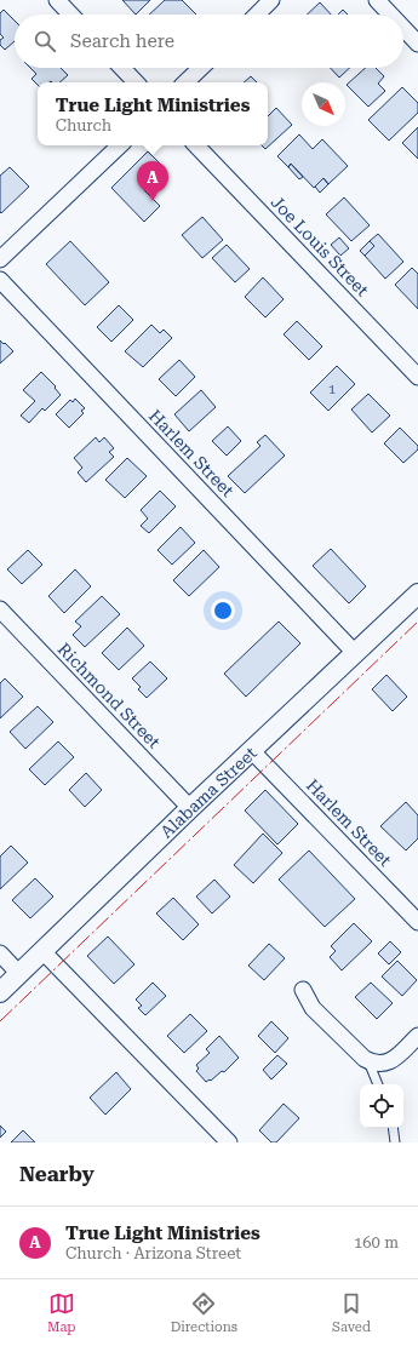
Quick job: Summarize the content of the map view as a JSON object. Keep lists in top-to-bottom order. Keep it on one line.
{"streets":{"street":["Joe Louis Street","Harlem Street","Richmond Street","Alabama Street"]},"crossings":[["Harlem Street","Alabama Street"],["Richmond Street","Alabama Street"]],"house_numbers":["1"],"north":"bottom right","page":{"search":"Search here","popup":["True Light Ministries","Church"],"pins":"A","heading":"Nearby","list":[{"mark":"A","name":"True Light Ministries","note":"Church · Arizona Street","value":"160 m"}],"nav":["Map","Directions","Saved"]}}
